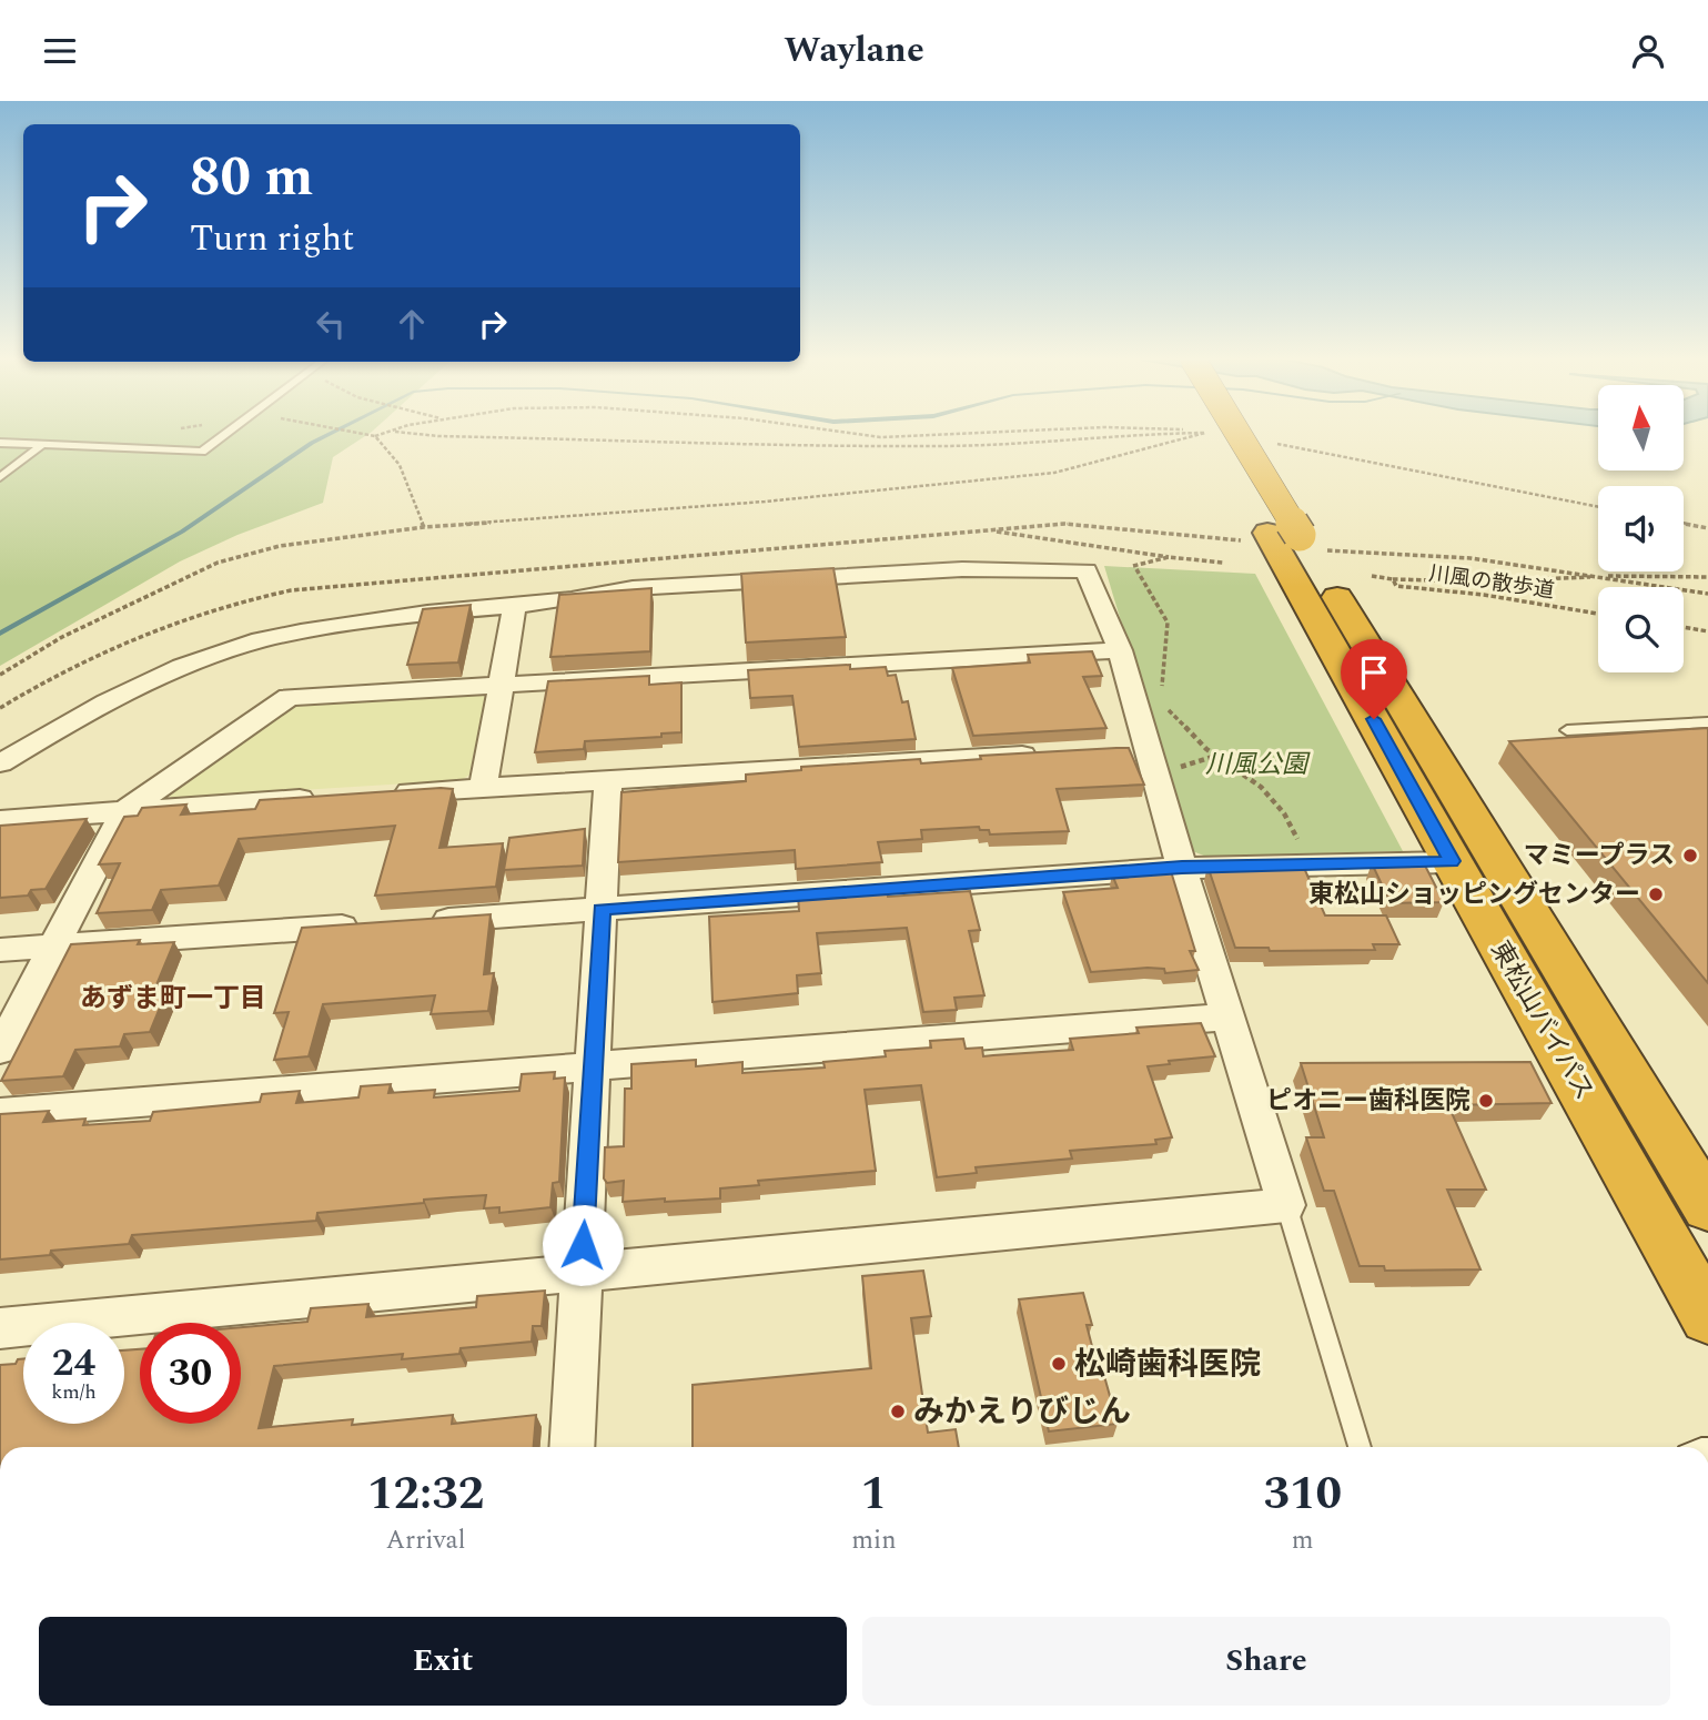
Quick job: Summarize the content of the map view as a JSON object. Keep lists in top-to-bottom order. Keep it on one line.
{"streets":{"highway":["東松山バイパス"],"path":["川風の散歩道"]},"districts":["あずま町一丁目"],"parks":["川風公園"],"places":["マミープラス","東松山ショッピングセンター","ピオニー歯科医院","松崎歯科医院","みかえりびじん"],"north":"top","page":{"header":"Waylane","turn":["80 m","Turn right"],"speed":"24 km/h","limit":"30","eta":["12:32","Arrival","1","min","310","m"],"buttons":["Exit","Share"]}}
